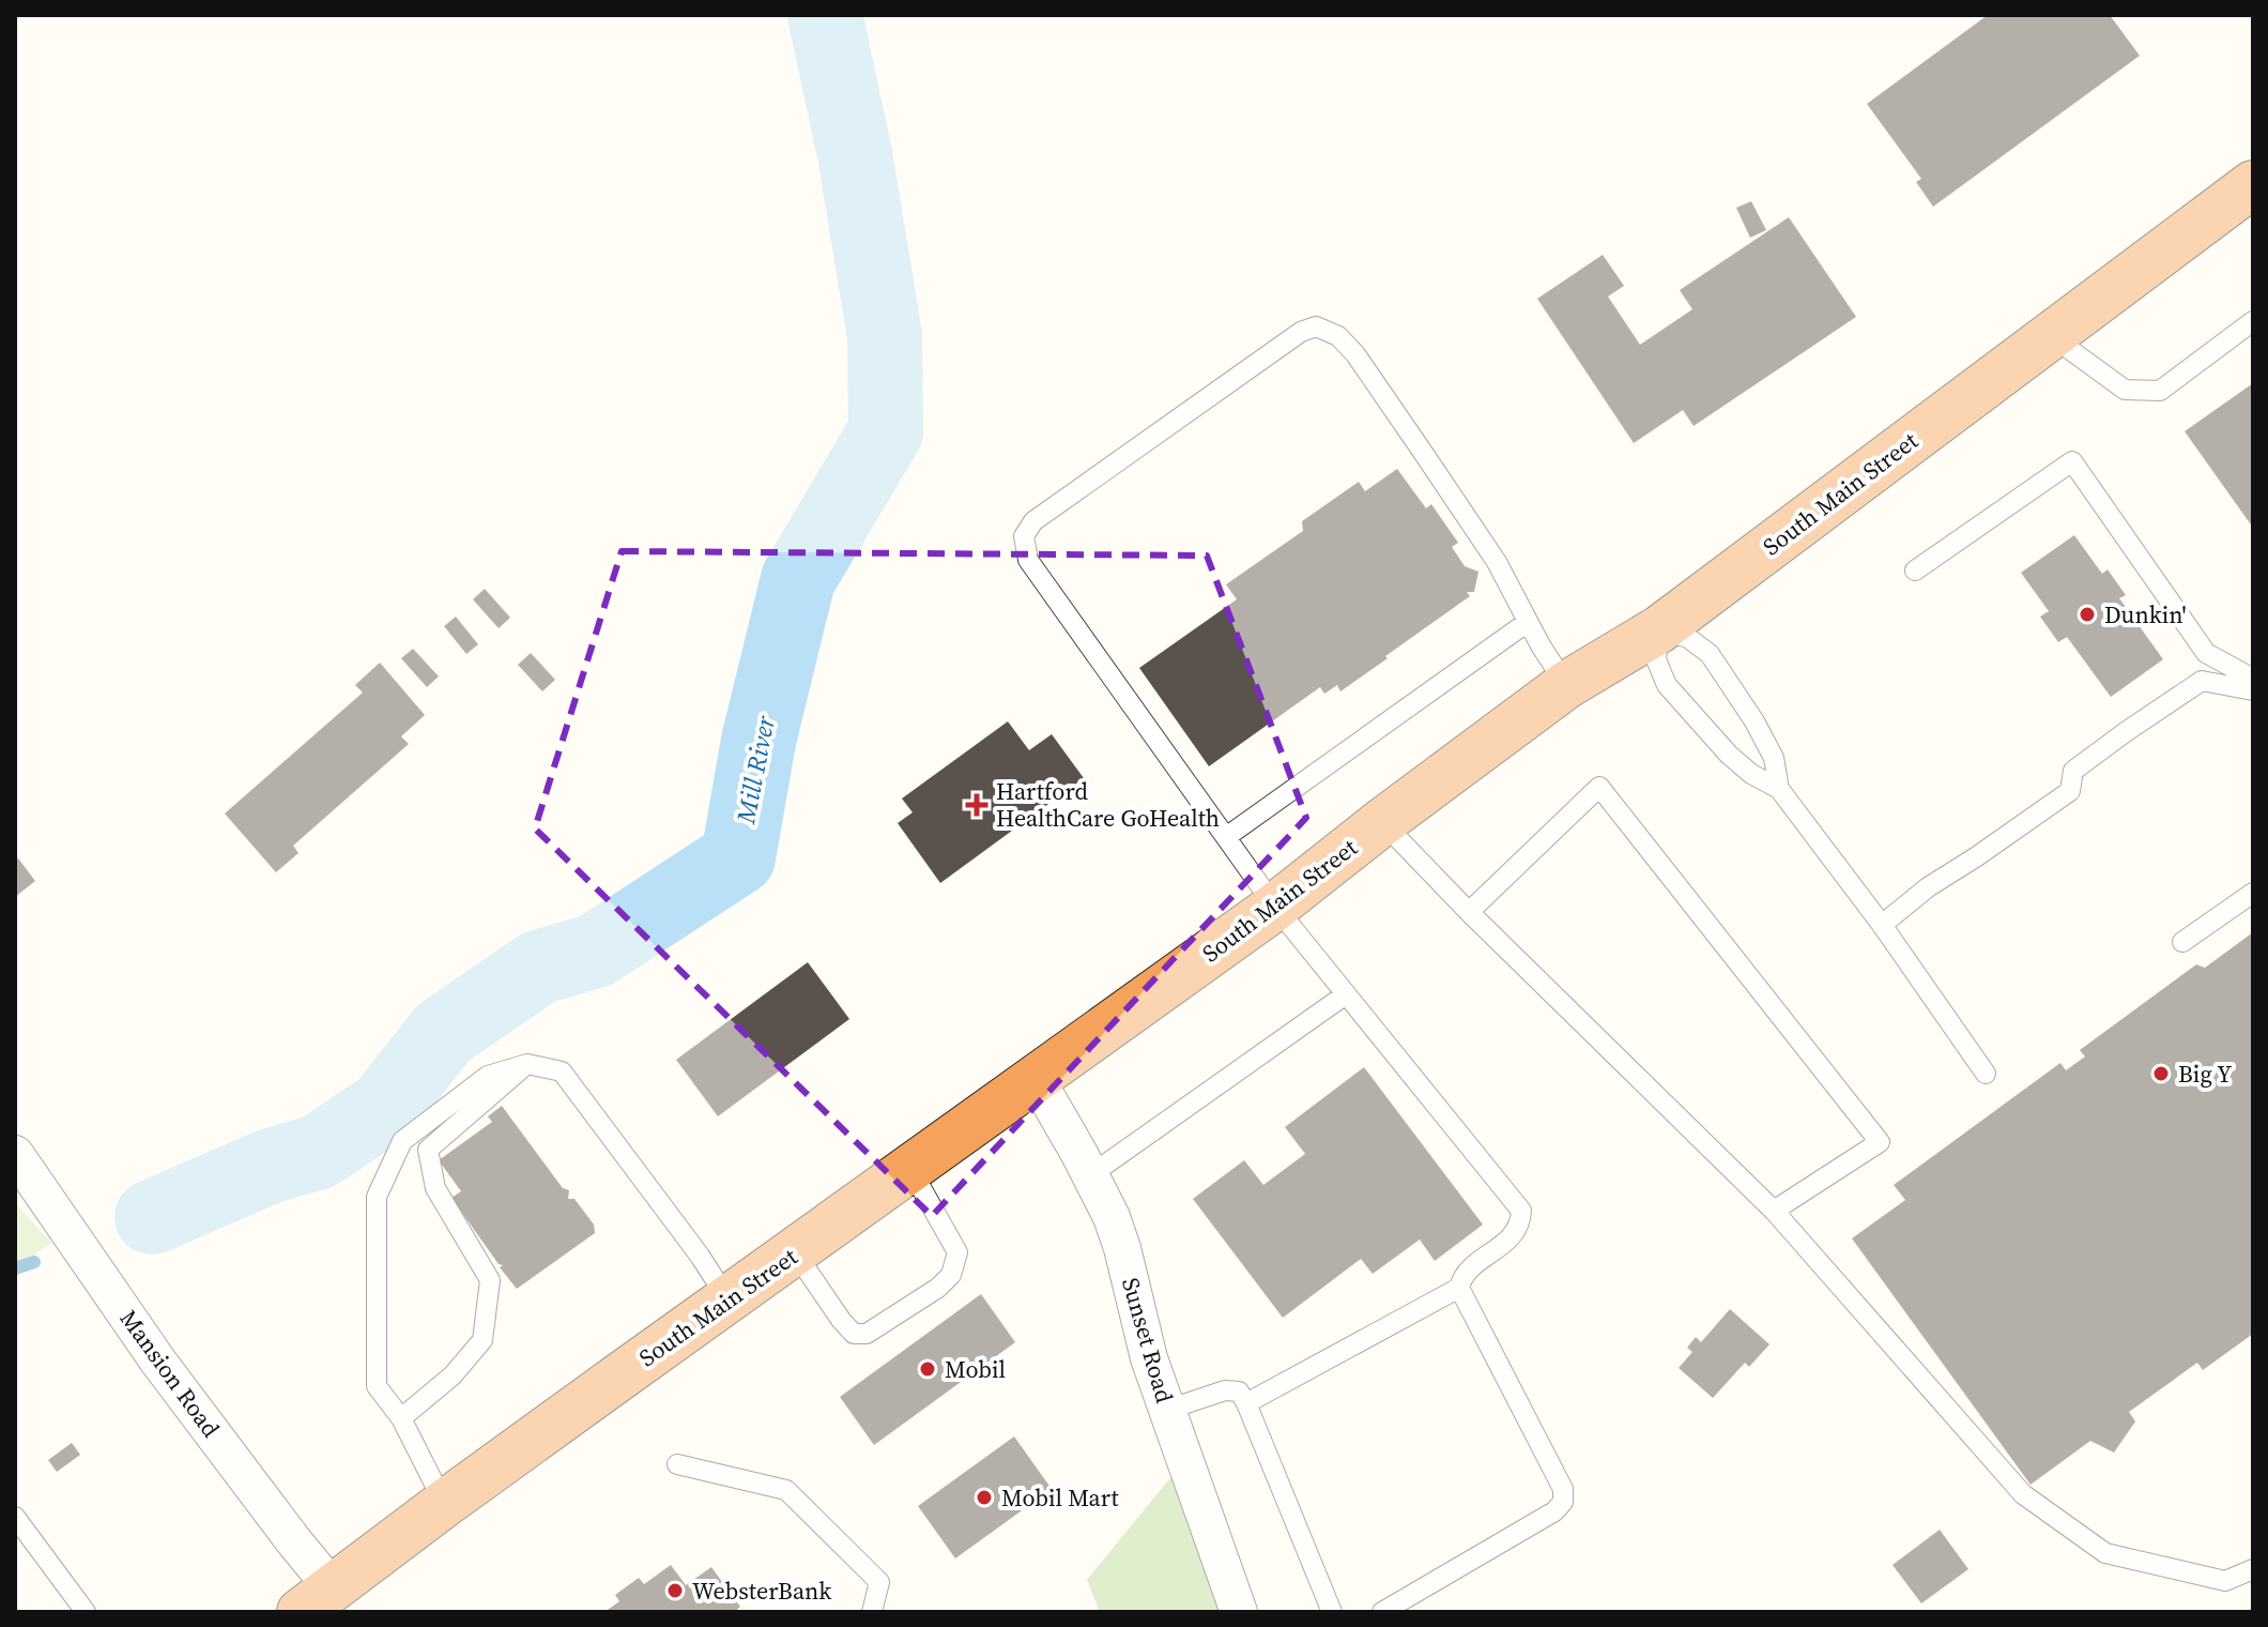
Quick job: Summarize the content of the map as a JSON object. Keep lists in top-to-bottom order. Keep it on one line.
{"streets":{"highway":["South Main Street"],"street":["Sunset Road","Mansion Road"]},"crossings":[["South Main Street","Sunset Road"],["South Main Street","Mansion Road"]],"water":["Mill River"],"places":{"other":["Dunkin'","Big Y","Mobil","Mobil Mart","WebsterBank"],"health":["Hartford HealthCare GoHealth"]}}
